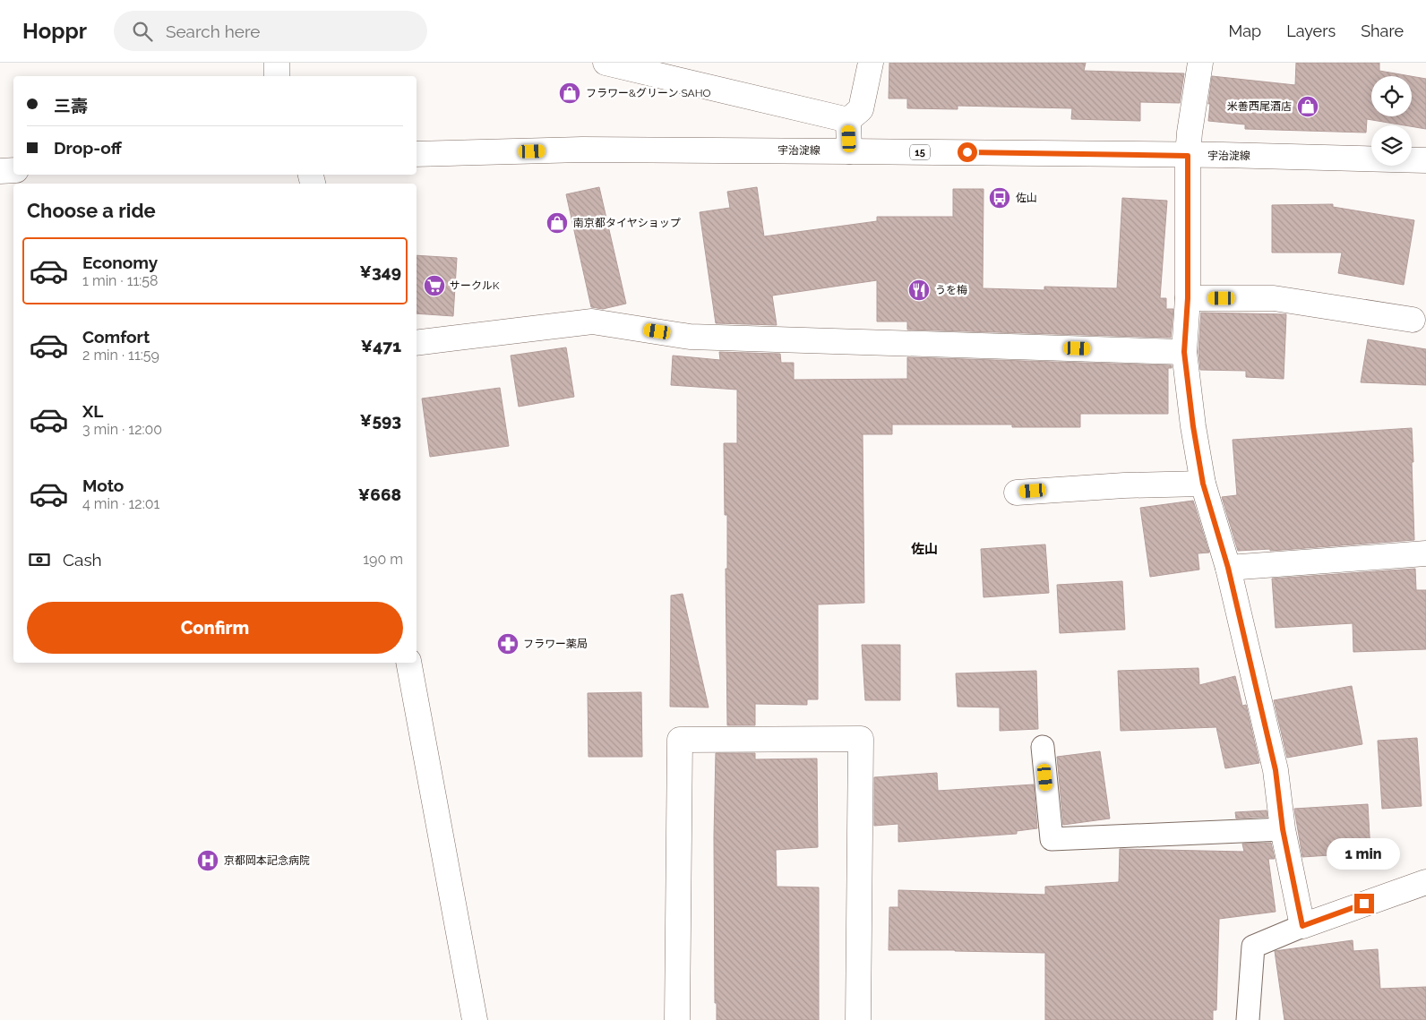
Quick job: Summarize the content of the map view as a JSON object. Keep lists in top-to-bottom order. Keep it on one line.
{"streets":{"street":["宇治淀線","15"]},"districts":["佐山"],"places":{"shop":["フラワー&グリーン SAHO","米善西尾酒店","南京都タイヤショップ"],"bus stop":["佐山"],"supermarket":["サークルK"],"restaurant":["うを梅"],"pharmacy":["フラワー薬局"],"hospital":["京都岡本記念病院"]},"page":{"header":"Hoppr","search":"Search here","nav":["Map","Layers","Share"],"banner":["三壽","Drop-off"],"heading":"Choose a ride","list":[{"name":"Economy","note":"1 min · 11:58","value":"¥349"},{"name":"Comfort","note":"2 min · 11:59","value":"¥471"},{"name":"XL","note":"3 min · 12:00","value":"¥593"},{"name":"Moto","note":"4 min · 12:01","value":"¥668"}],"pay":["Cash","190 m"],"buttons":"Confirm","bubble":"1 min"}}
